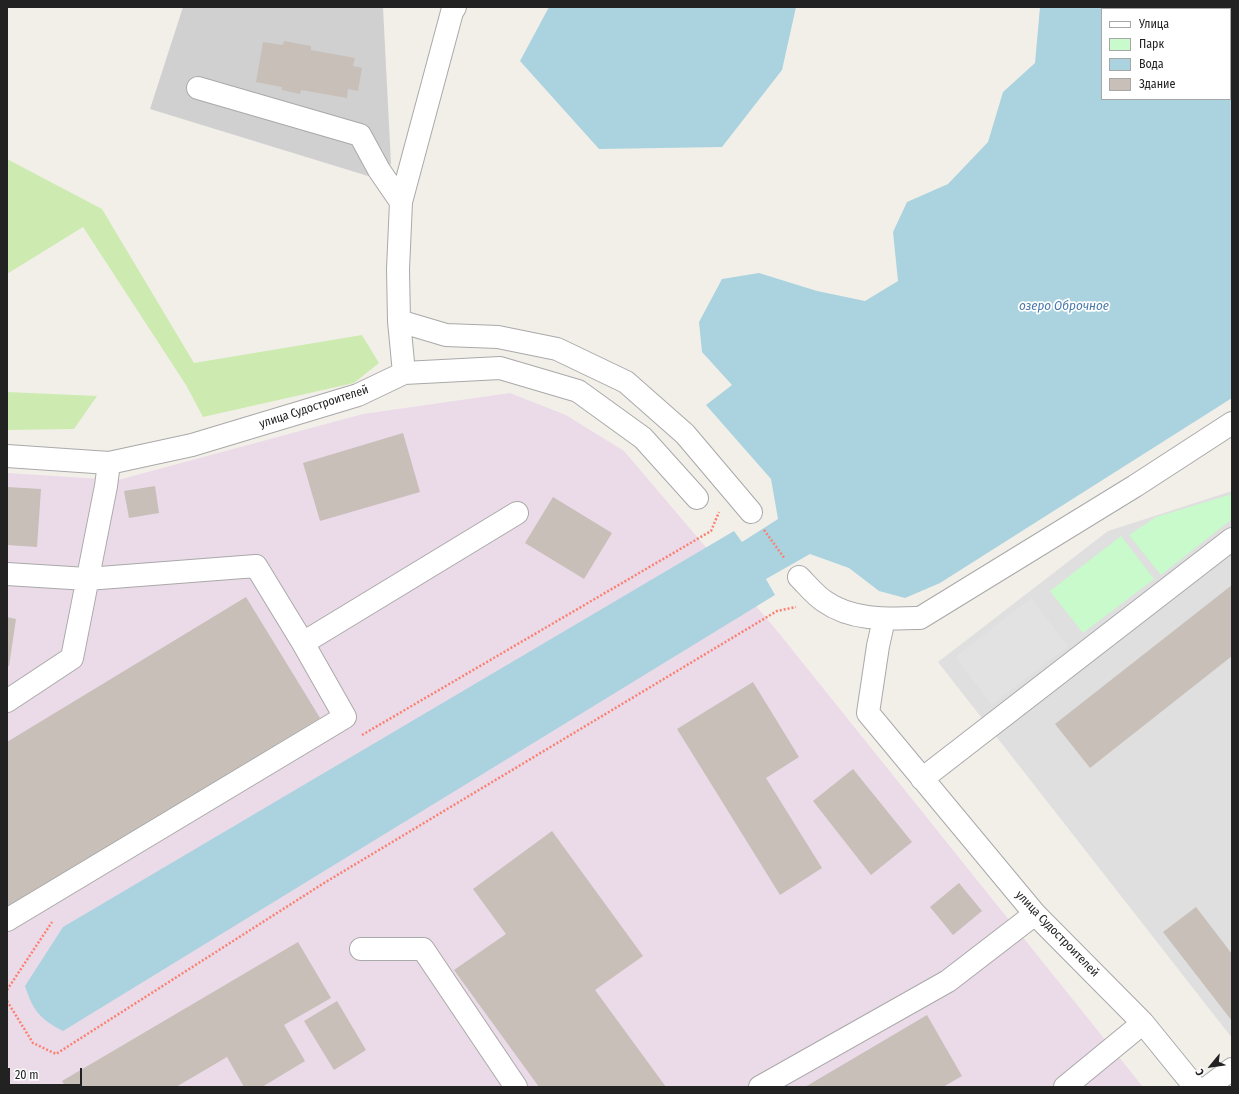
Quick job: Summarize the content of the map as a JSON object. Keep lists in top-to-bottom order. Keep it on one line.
{"streets":{"street":["улица Судостроителей"]},"water":["озеро Оброчное"],"legend":["Улица","Парк","Вода","Здание"],"scale_bar":"20 m","north":"bottom left"}
